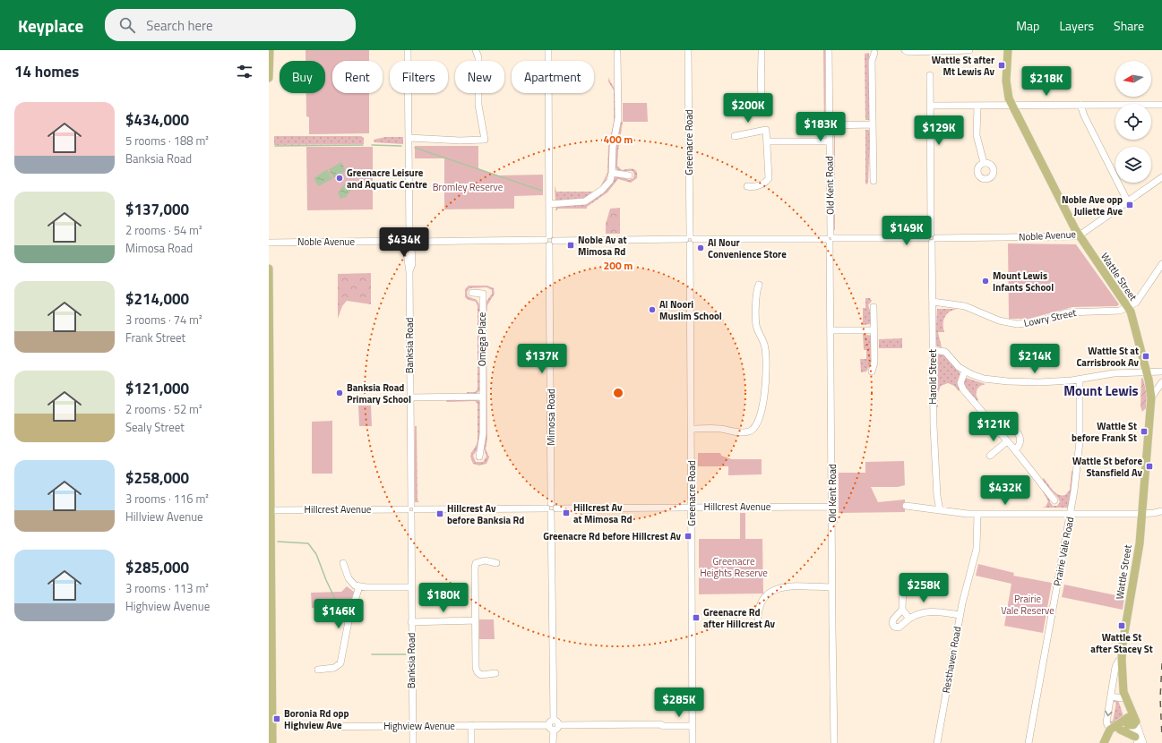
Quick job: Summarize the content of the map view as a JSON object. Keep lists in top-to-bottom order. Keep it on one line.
{"streets":{"main road":["Wattle Street"],"street":["Greenacre Road","Old Kent Road","Noble Avenue","Lowry Street","Omega Place","Banksia Road","Harold Street","Mimosa Road","Hillcrest Avenue","Prairie Vale Road","Resthaven Road","Highview Avenue"]},"crossings":[["Greenacre Road","Noble Avenue"],["Greenacre Road","Hillcrest Avenue"],["Greenacre Road","Highview Avenue"],["Old Kent Road","Noble Avenue"],["Old Kent Road","Hillcrest Avenue"],["Noble Avenue","Wattle Street"],["Noble Avenue","Banksia Road"],["Noble Avenue","Harold Street"],["Noble Avenue","Mimosa Road"],["Wattle Street","Lowry Street"],["Lowry Street","Harold Street"],["Banksia Road","Hillcrest Avenue"],["Banksia Road","Highview Avenue"],["Mimosa Road","Hillcrest Avenue"],["Mimosa Road","Highview Avenue"]],"districts":["Mount Lewis"],"parks":["Bromley Reserve","Greenacre Heights Reserve","Prairie Vale Reserve"],"places":{"transit":["Wattle St after Mt Lewis Av","Noble Ave opp Juliette Ave","Noble Av at Mimosa Rd","Wattle St at Carrisbrook Av","Wattle St before Frank St","Wattle St before Stansfield Av","Hillcrest Av at Mimosa Rd","Hillcrest Av before Banksia Rd","Greenacre Rd before Hillcrest Av","Greenacre Rd after Hillcrest Av","Wattle St after Stacey St","Boronia Rd opp Highview Ave"],"other":["Greenacre Leisure and Aquatic Centre","Al Nour Convenience Store","Mount Lewis Infants School","Al Noori Muslim School","Banksia Road Primary School"]},"north":"left","page":{"header":"Keyplace","search":"Search here","nav":["Map","Layers","Share"],"heading":"14 homes","chip":["Buy","Rent","Filters","New","Apartment"],"price":["$218K","$200K","$183K","$129K","$149K","$434K","$137K","$214K","$121K","$432K","$258K","$180K","$146K","$285K"],"list":[{"name":"$434,000","note":"5 rooms · 188 m² · Banksia Road"},{"name":"$137,000","note":"2 rooms · 54 m² · Mimosa Road"},{"name":"$214,000","note":"3 rooms · 74 m² · Frank Street"},{"name":"$121,000","note":"2 rooms · 52 m² · Sealy Street"},{"name":"$258,000","note":"3 rooms · 116 m² · Hillview Avenue"},{"name":"$285,000","note":"3 rooms · 113 m² · Highview Avenue"}]},"rings":["400 m","200 m"]}
